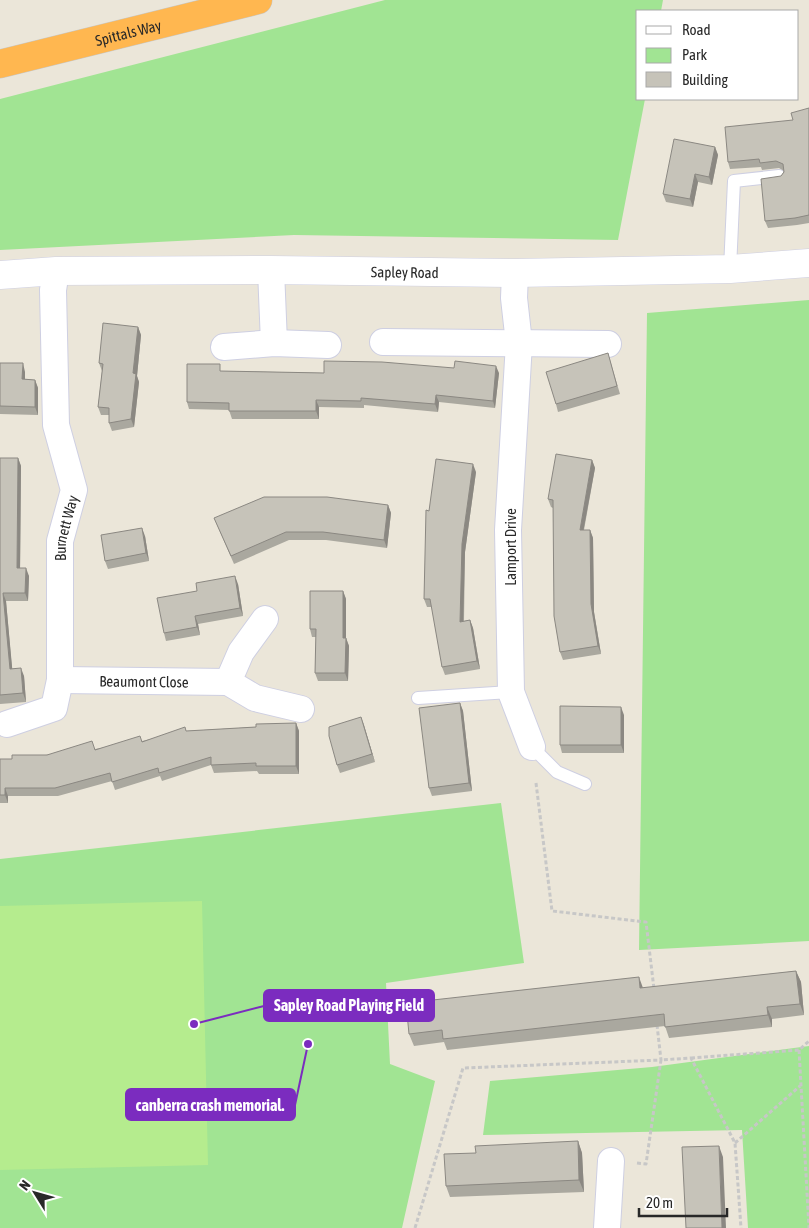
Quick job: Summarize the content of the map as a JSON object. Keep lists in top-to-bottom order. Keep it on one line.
{"streets":{"highway":["Spittals Way"],"street":["Sapley Road","Burnett Way","Lamport Drive","Beaumont Close"]},"crossings":[["Sapley Road","Burnett Way"],["Sapley Road","Lamport Drive"],["Burnett Way","Beaumont Close"]],"places":["Sapley Road Playing Field","canberra crash memorial."],"legend":["Road","Park","Building"],"scale_bar":"20 m","north":"top left"}
